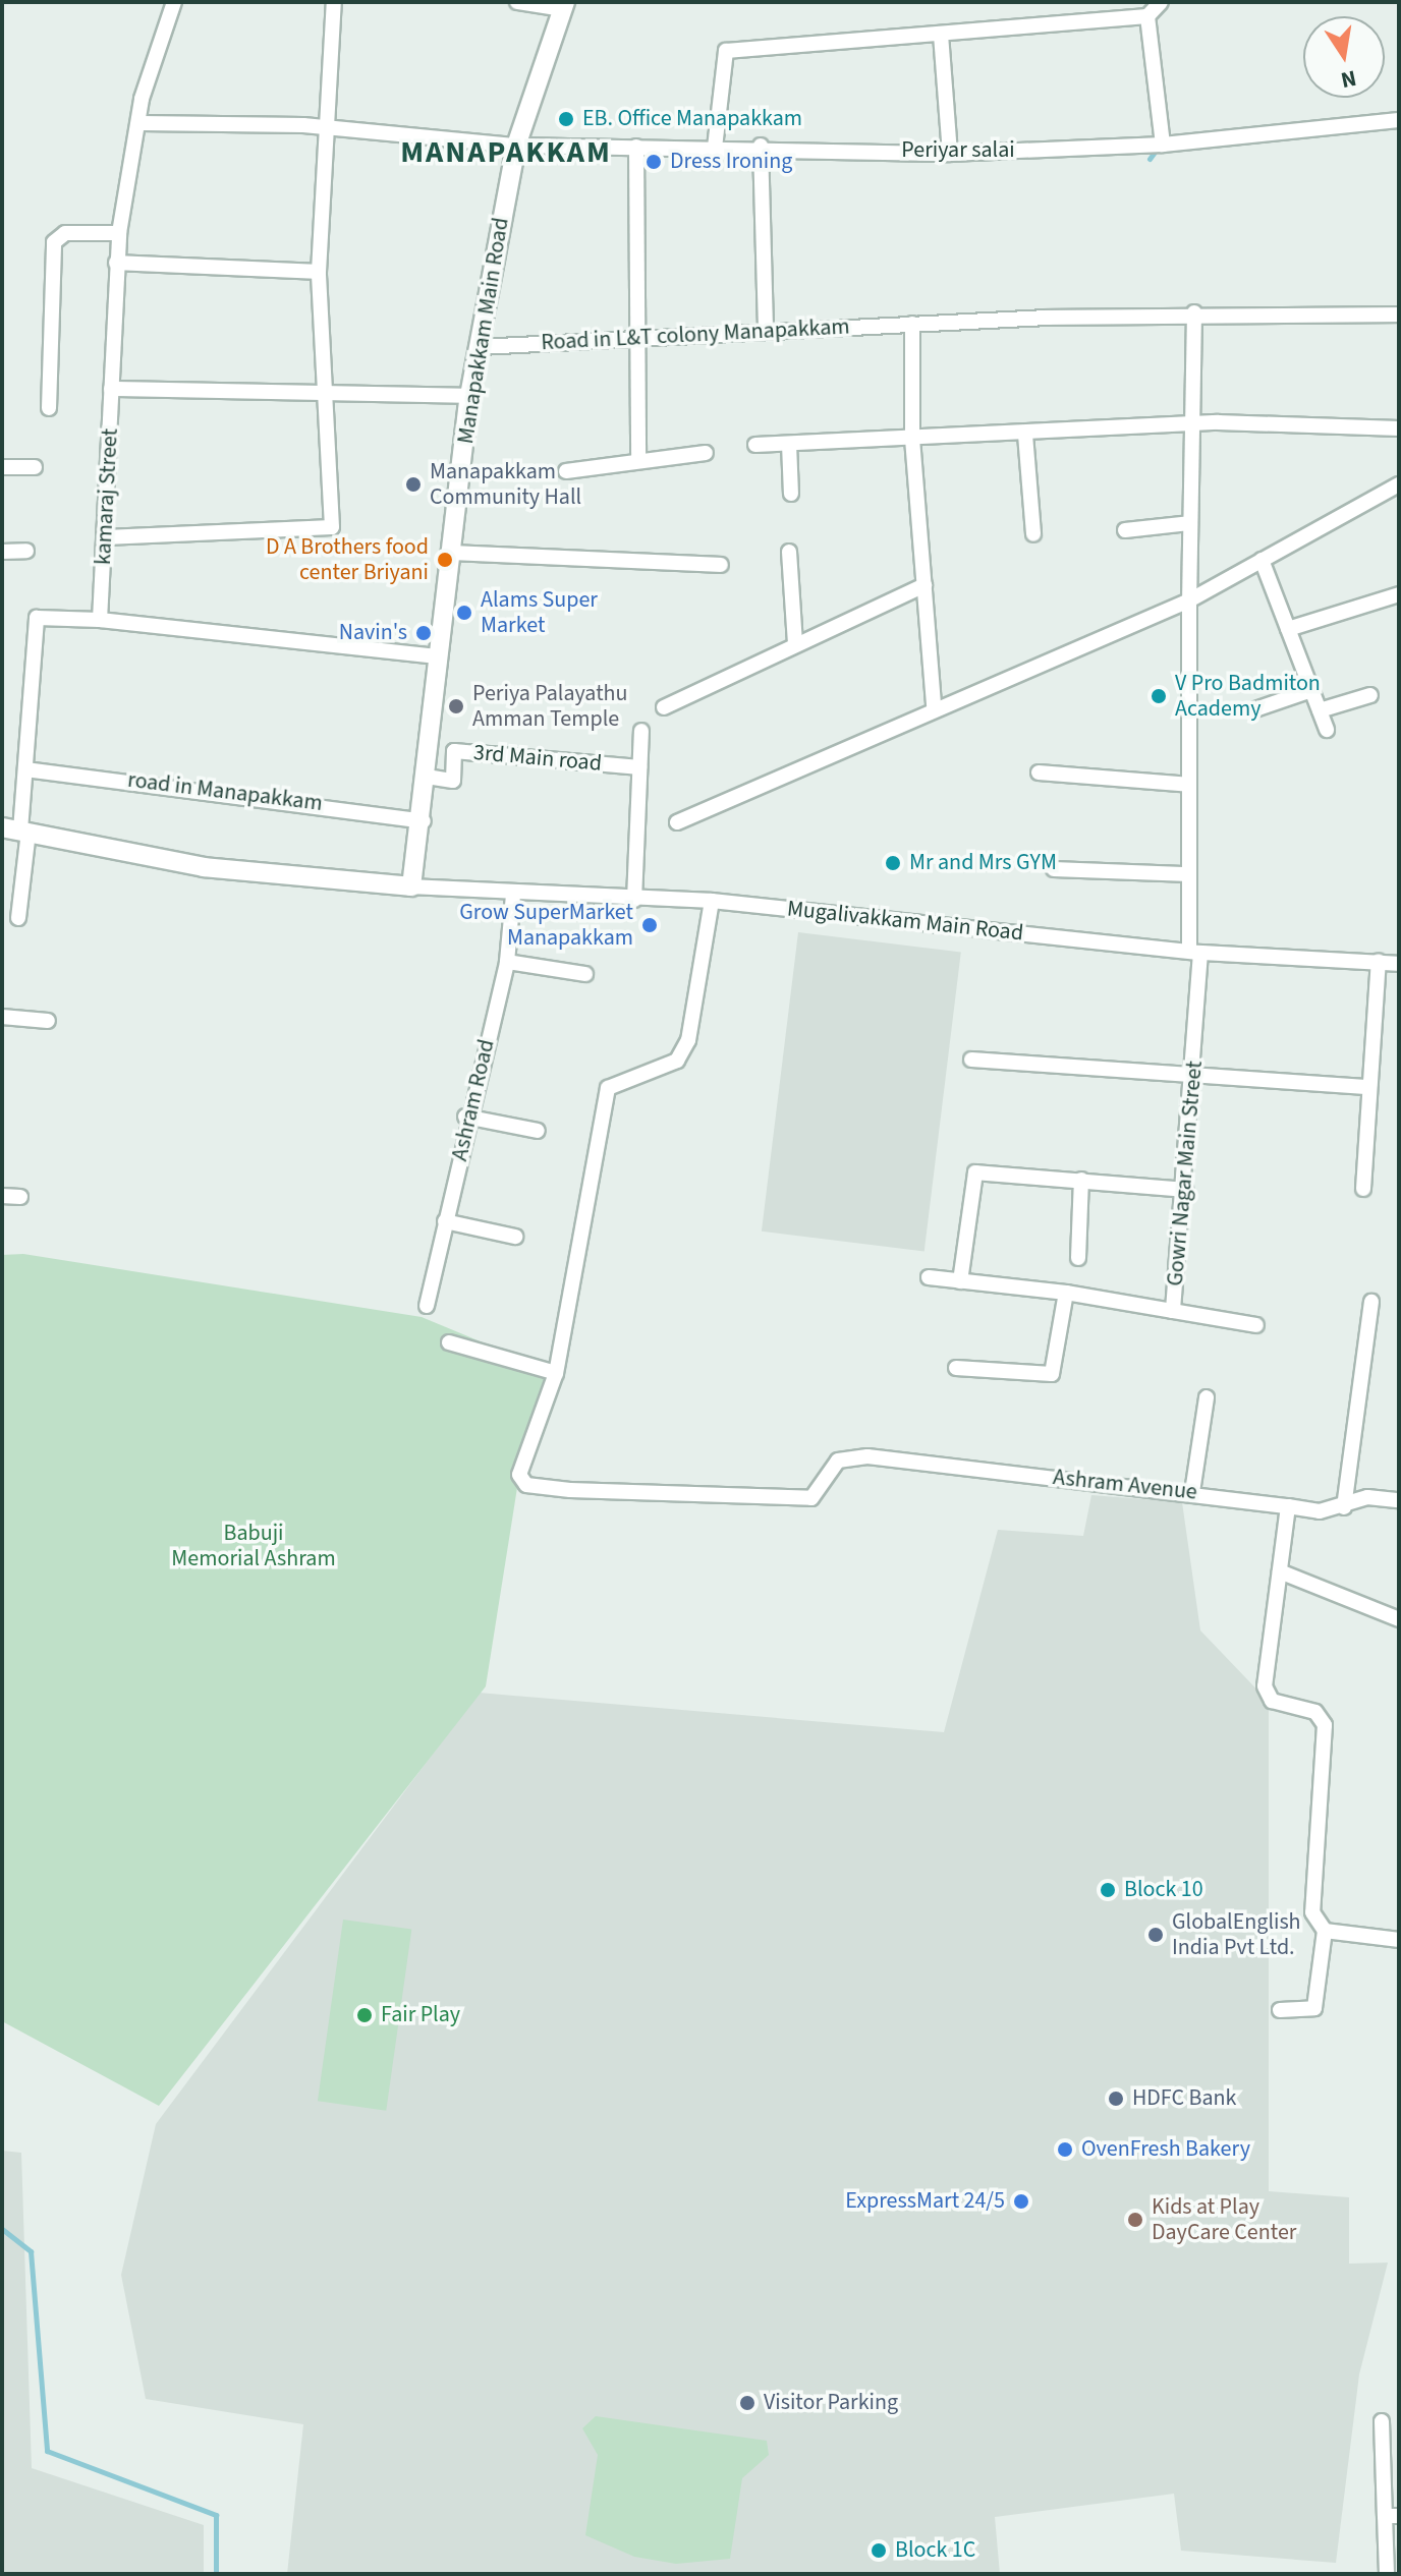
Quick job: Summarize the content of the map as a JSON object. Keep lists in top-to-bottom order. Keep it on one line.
{"streets":{"main road":["Manapakkam Main Road"],"street":["Periyar salai","Road in L&T colony Manapakkam","kamaraj Street","3rd Main road","road in Manapakkam","Mugalivakkam Main Road","Ashram Road","Gowri Nagar Main Street","Ashram Avenue"]},"crossings":[["Periyar salai","Manapakkam Main Road"],["Periyar salai","kamaraj Street"],["Manapakkam Main Road","Road in L&T colony Manapakkam"],["Manapakkam Main Road","3rd Main road"],["Manapakkam Main Road","road in Manapakkam"],["Manapakkam Main Road","Mugalivakkam Main Road"],["Mugalivakkam Main Road","Ashram Road"],["Mugalivakkam Main Road","Gowri Nagar Main Street"]],"districts":["MANAPAKKAM"],"parks":["Babuji Memorial Ashram"],"places":["EB. Office Manapakkam","Dress Ironing","Manapakkam Community Hall","D A Brothers food center Briyani","Alams Super Market","Navin's","V Pro Badmiton Academy","Periya Palayathu Amman Temple","Mr and Mrs GYM","Grow SuperMarket Manapakkam","Block 10","GlobalEnglish India Pvt Ltd.","Fair Play","HDFC Bank","OvenFresh Bakery","ExpressMart 24/5","Kids at Play DayCare Center","Visitor Parking","Block 1C"],"north":"bottom"}
